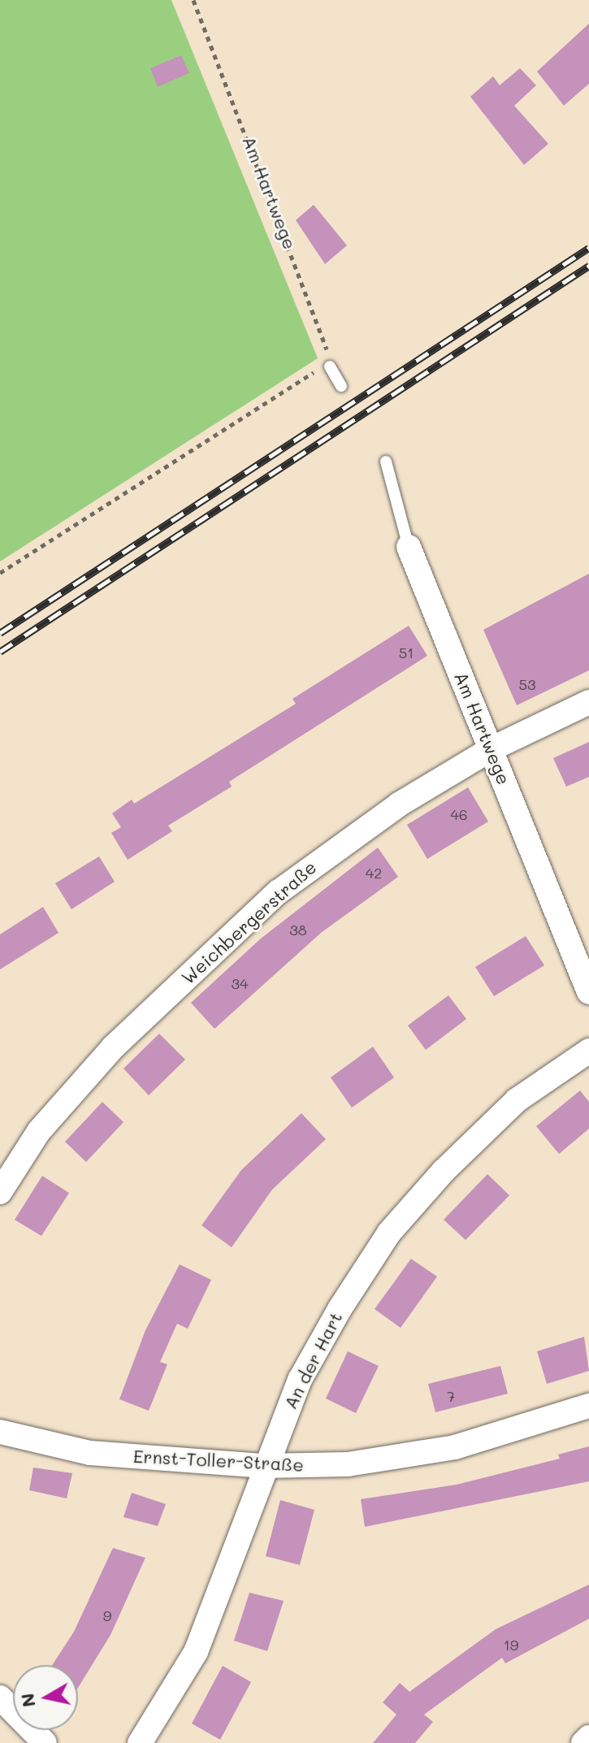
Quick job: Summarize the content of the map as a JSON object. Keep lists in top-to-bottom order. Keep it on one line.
{"streets":{"street":["Am Hartwege","Weichbergerstraße","An der Hart","Ernst-Toller-Straße"]},"crossings":[["Am Hartwege","Weichbergerstraße"],["An der Hart","Ernst-Toller-Straße"]],"house_numbers":["51","53","46","42","38","34","7","9","19"],"north":"left"}
